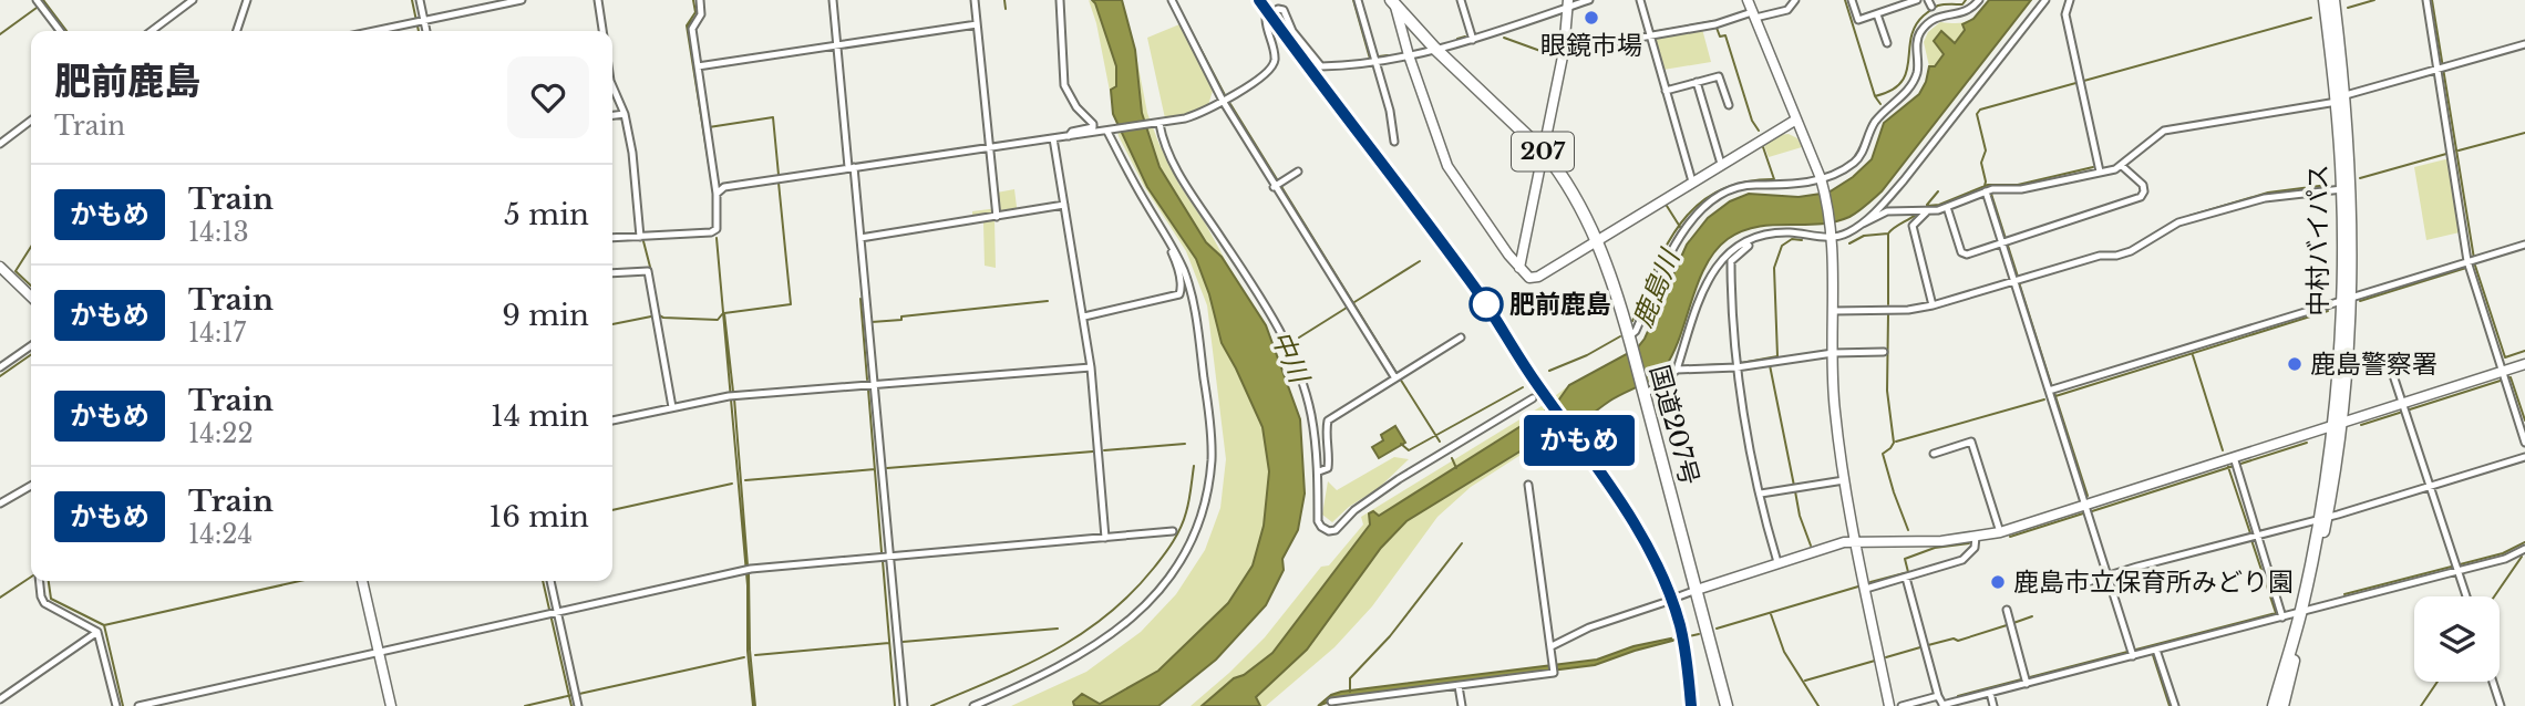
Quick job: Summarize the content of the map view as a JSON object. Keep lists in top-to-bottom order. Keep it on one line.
{"streets":{"highway":["207","中村バイパス","国道207号"]},"water":["鹿島川","中川"],"places":["眼鏡市場","肥前鹿島","鹿島警察署","鹿島市立保育所みどり園"],"page":{"on_map":"かもめ","heading":["肥前鹿島","Train"],"list":[{"mark":"かもめ","name":"Train","note":"14:13","value":"5 min"},{"mark":"かもめ","name":"Train","note":"14:17","value":"9 min"},{"mark":"かもめ","name":"Train","note":"14:22","value":"14 min"},{"mark":"かもめ","name":"Train","note":"14:24","value":"16 min"}]}}
